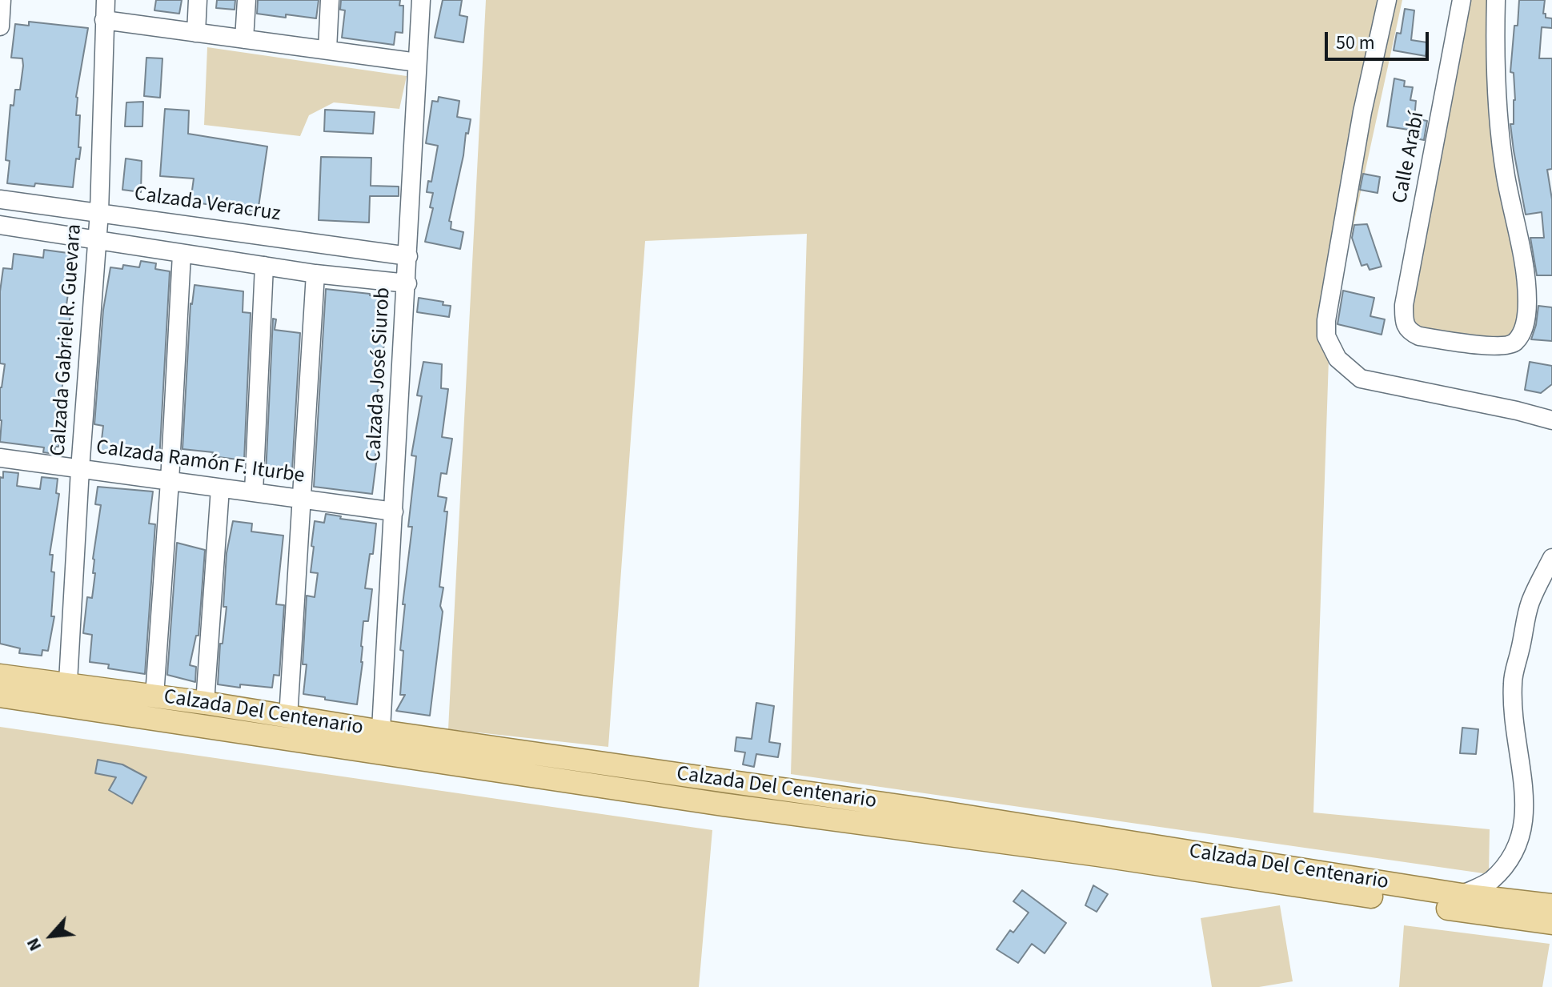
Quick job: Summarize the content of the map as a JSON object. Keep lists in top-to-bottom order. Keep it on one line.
{"streets":{"main road":["Calzada Del Centenario"],"street":["Calle Arabí","Calzada Veracruz","Calzada Gabriel R. Guevara","Calzada José Siurob","Calzada Ramón F. Iturbe"]},"crossings":[["Calzada Veracruz","Calzada Gabriel R. Guevara"],["Calzada Veracruz","Calzada José Siurob"],["Calzada Gabriel R. Guevara","Calzada Ramón F. Iturbe"],["Calzada Gabriel R. Guevara","Calzada Del Centenario"],["Calzada José Siurob","Calzada Ramón F. Iturbe"],["Calzada José Siurob","Calzada Del Centenario"]],"scale_bar":"50 m","north":"bottom left"}
